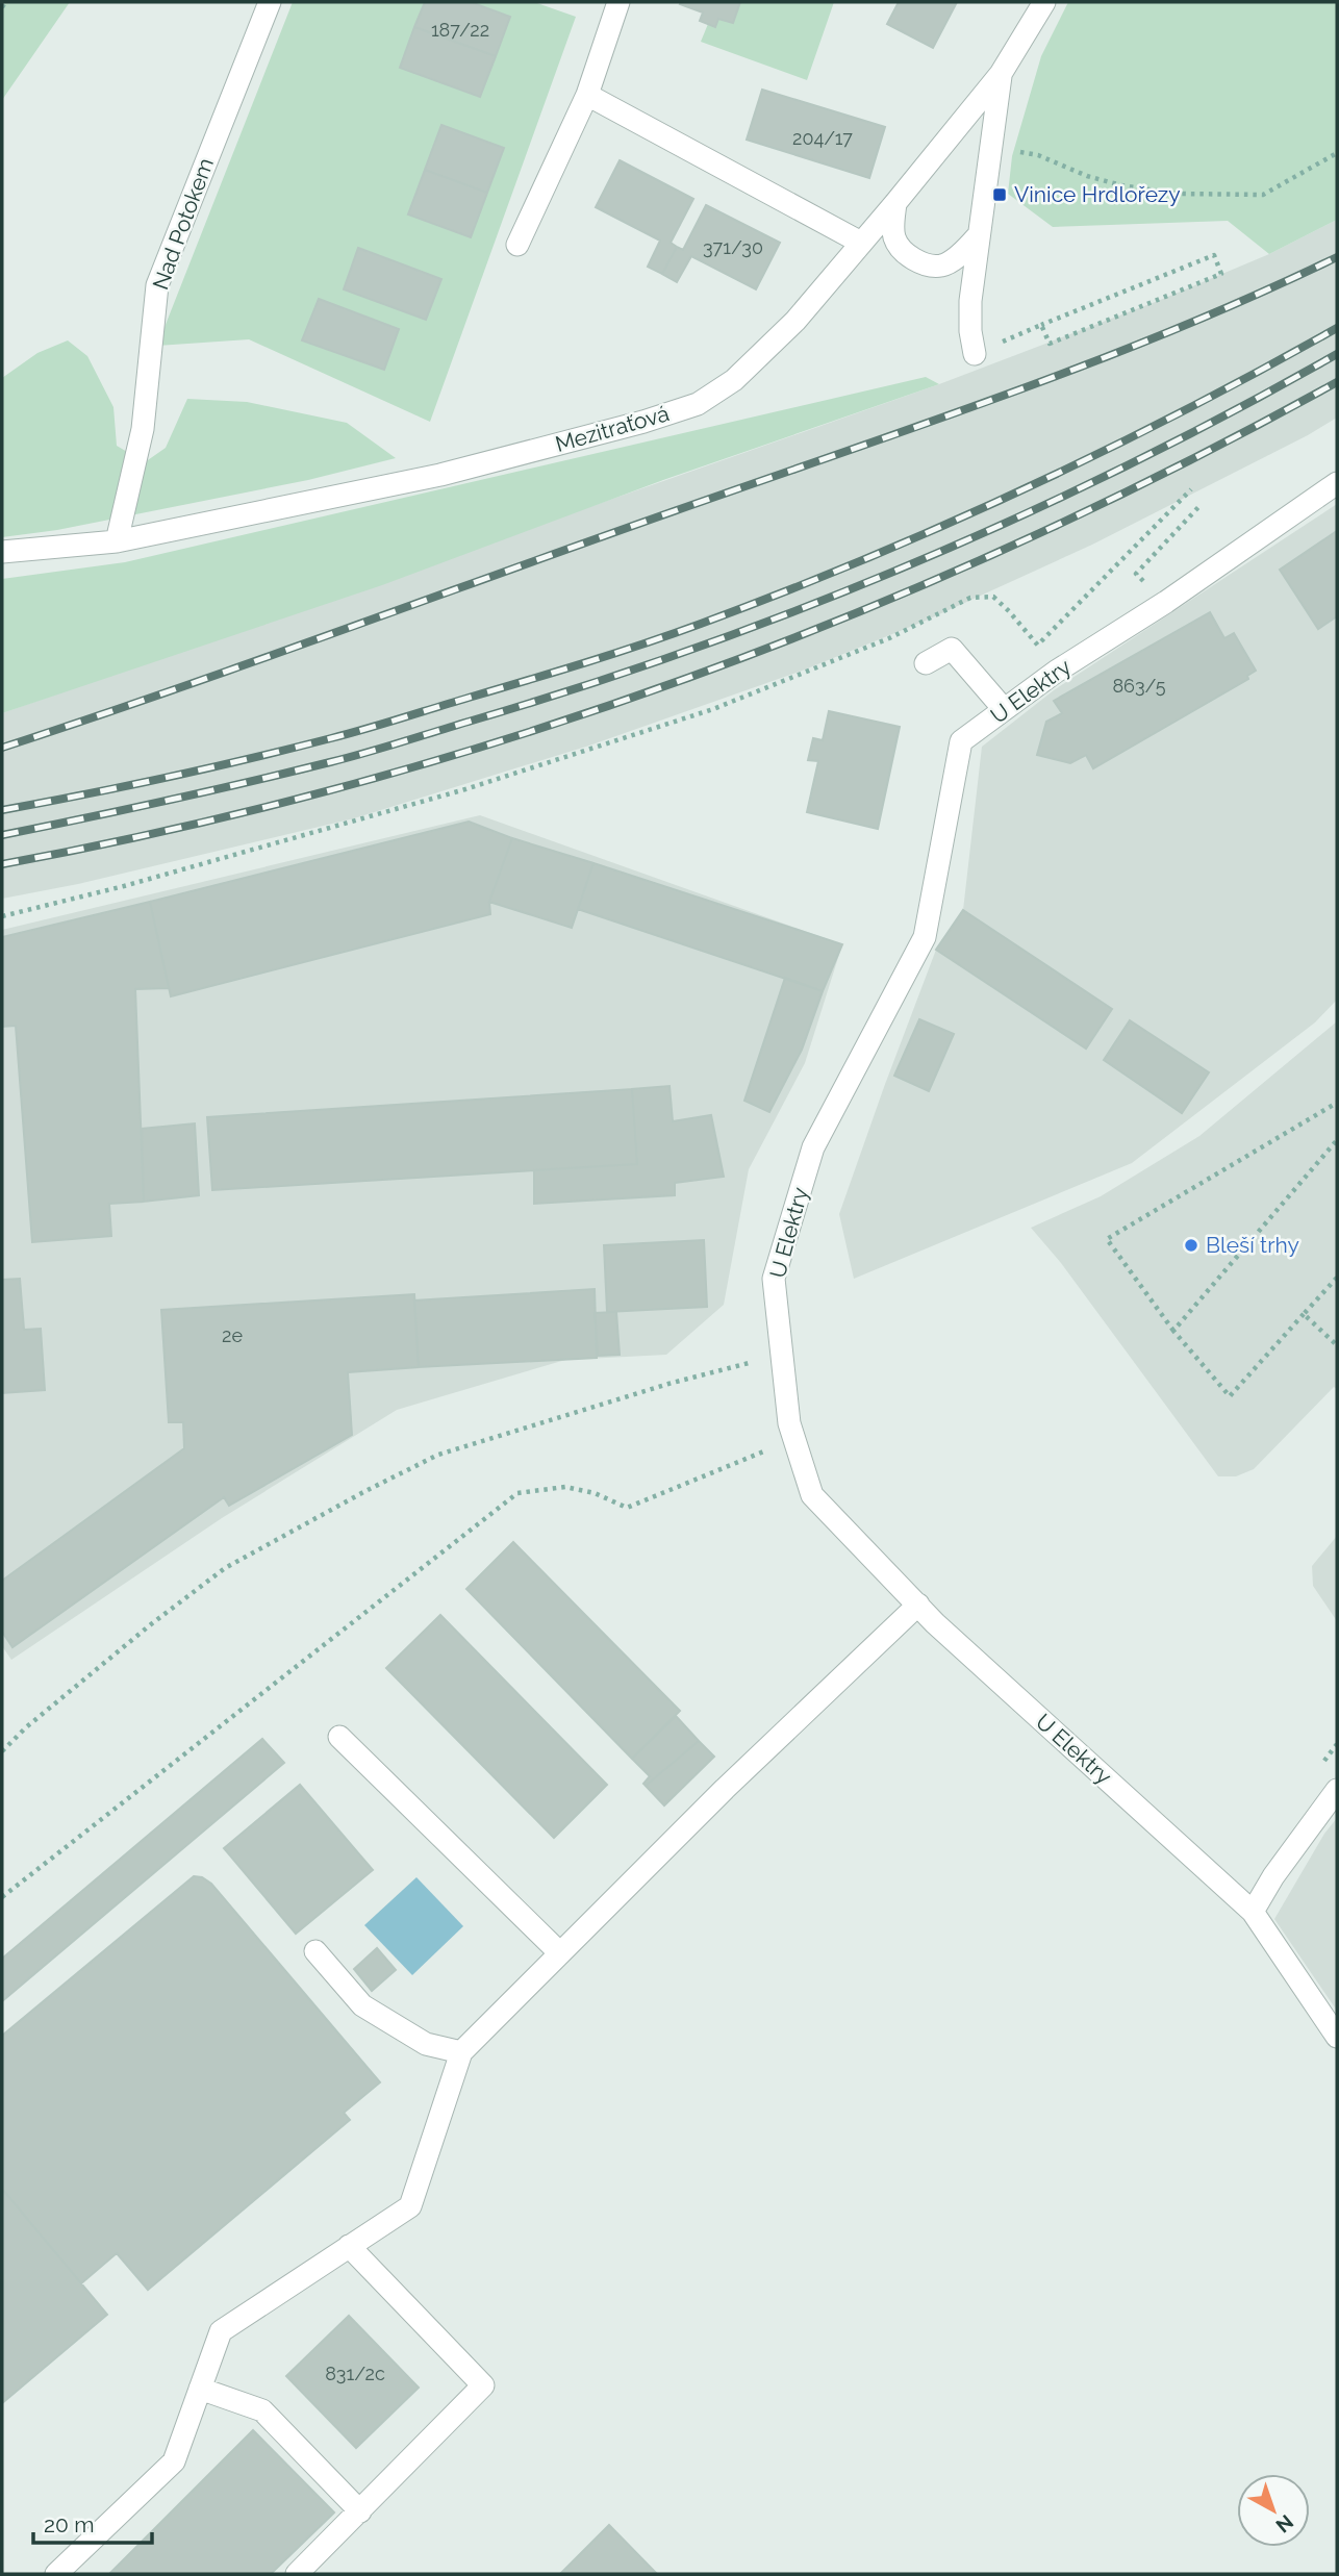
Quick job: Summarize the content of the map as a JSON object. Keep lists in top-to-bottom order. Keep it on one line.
{"streets":{"street":["Nad Potokem","Mezitraťová","U Elektry"]},"crossings":[["Nad Potokem","Mezitraťová"]],"places":{"transit":["Vinice Hrdlořezy"],"other":["Bleší trhy"]},"house_numbers":["187/22","204/17","371/30","863/5","2e","831/2c"],"scale_bar":"20 m","north":"bottom right"}
